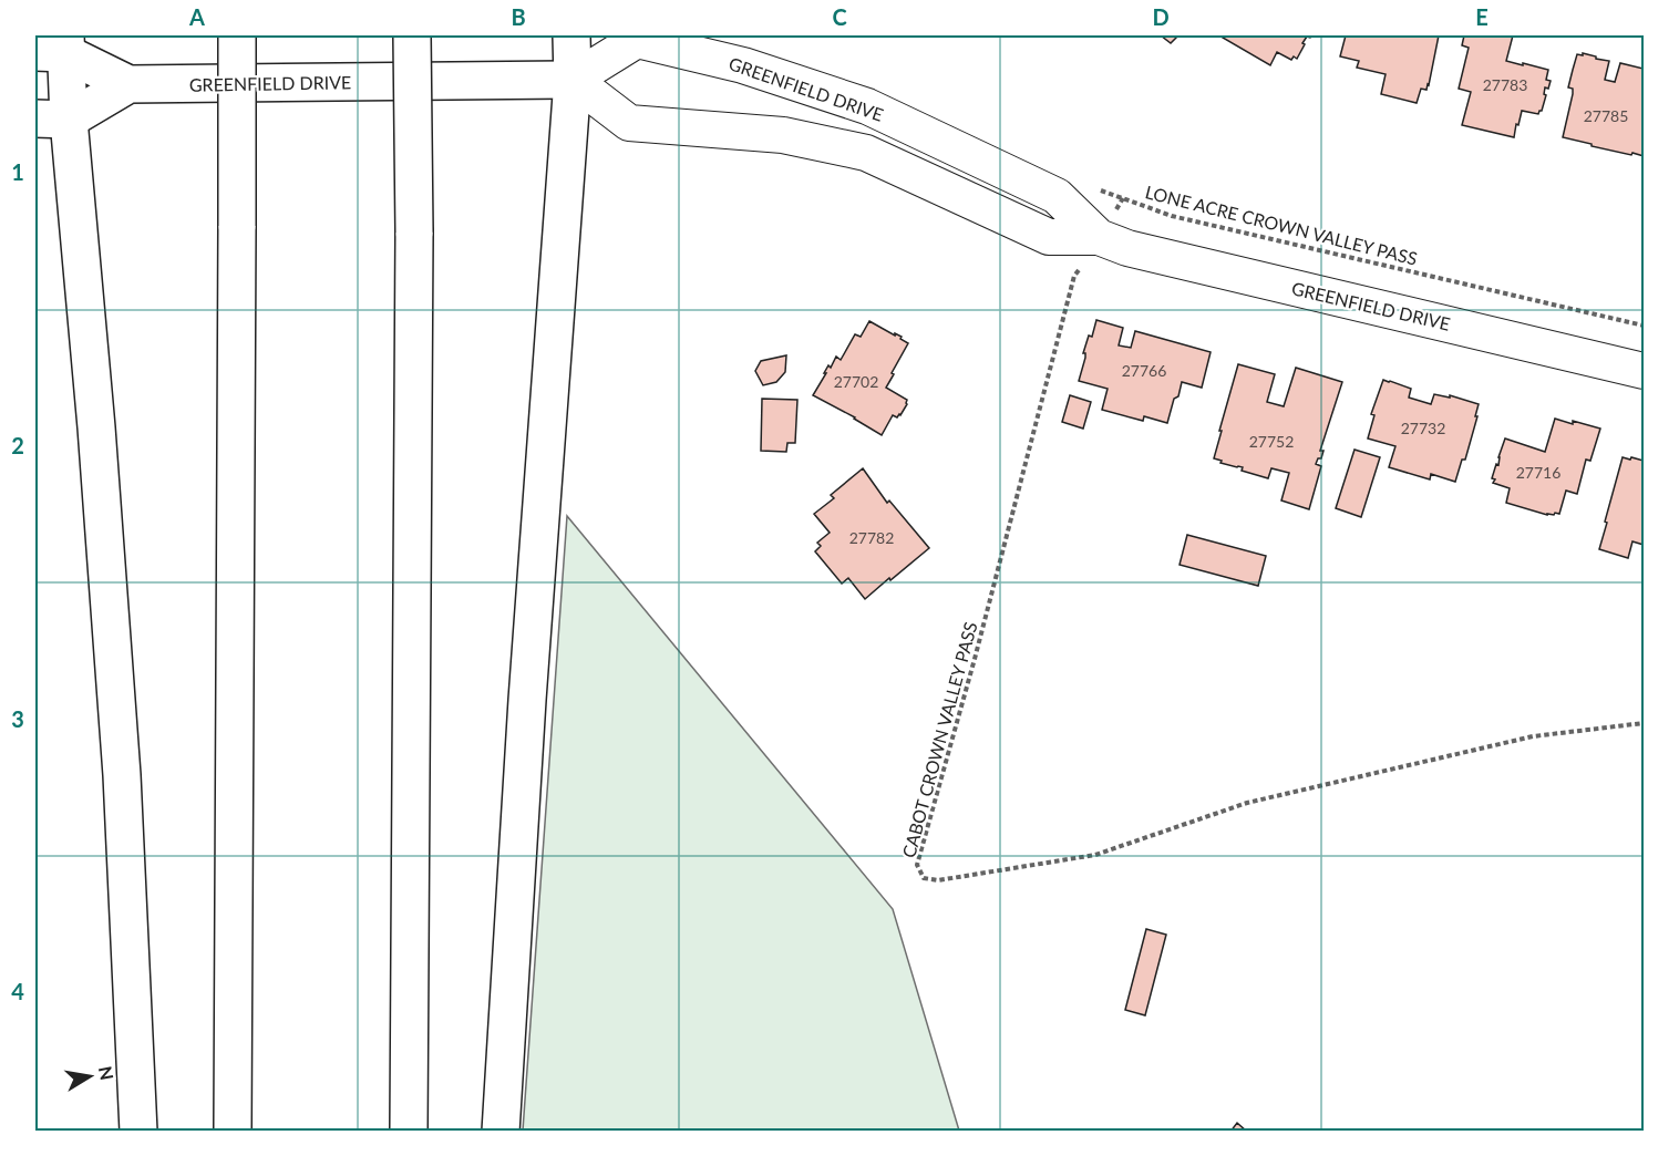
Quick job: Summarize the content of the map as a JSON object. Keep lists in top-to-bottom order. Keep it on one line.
{"streets":{"main road":["GREENFIELD DRIVE"],"path":["LONE ACRE CROWN VALLEY PASS","CABOT CROWN VALLEY PASS"]},"house_numbers":["27783","27785","27766","27702","27732","27752","27716","27782"],"north":"right","grid":{"columns":["A","B","C","D","E"],"rows":["1","2","3","4"]}}
